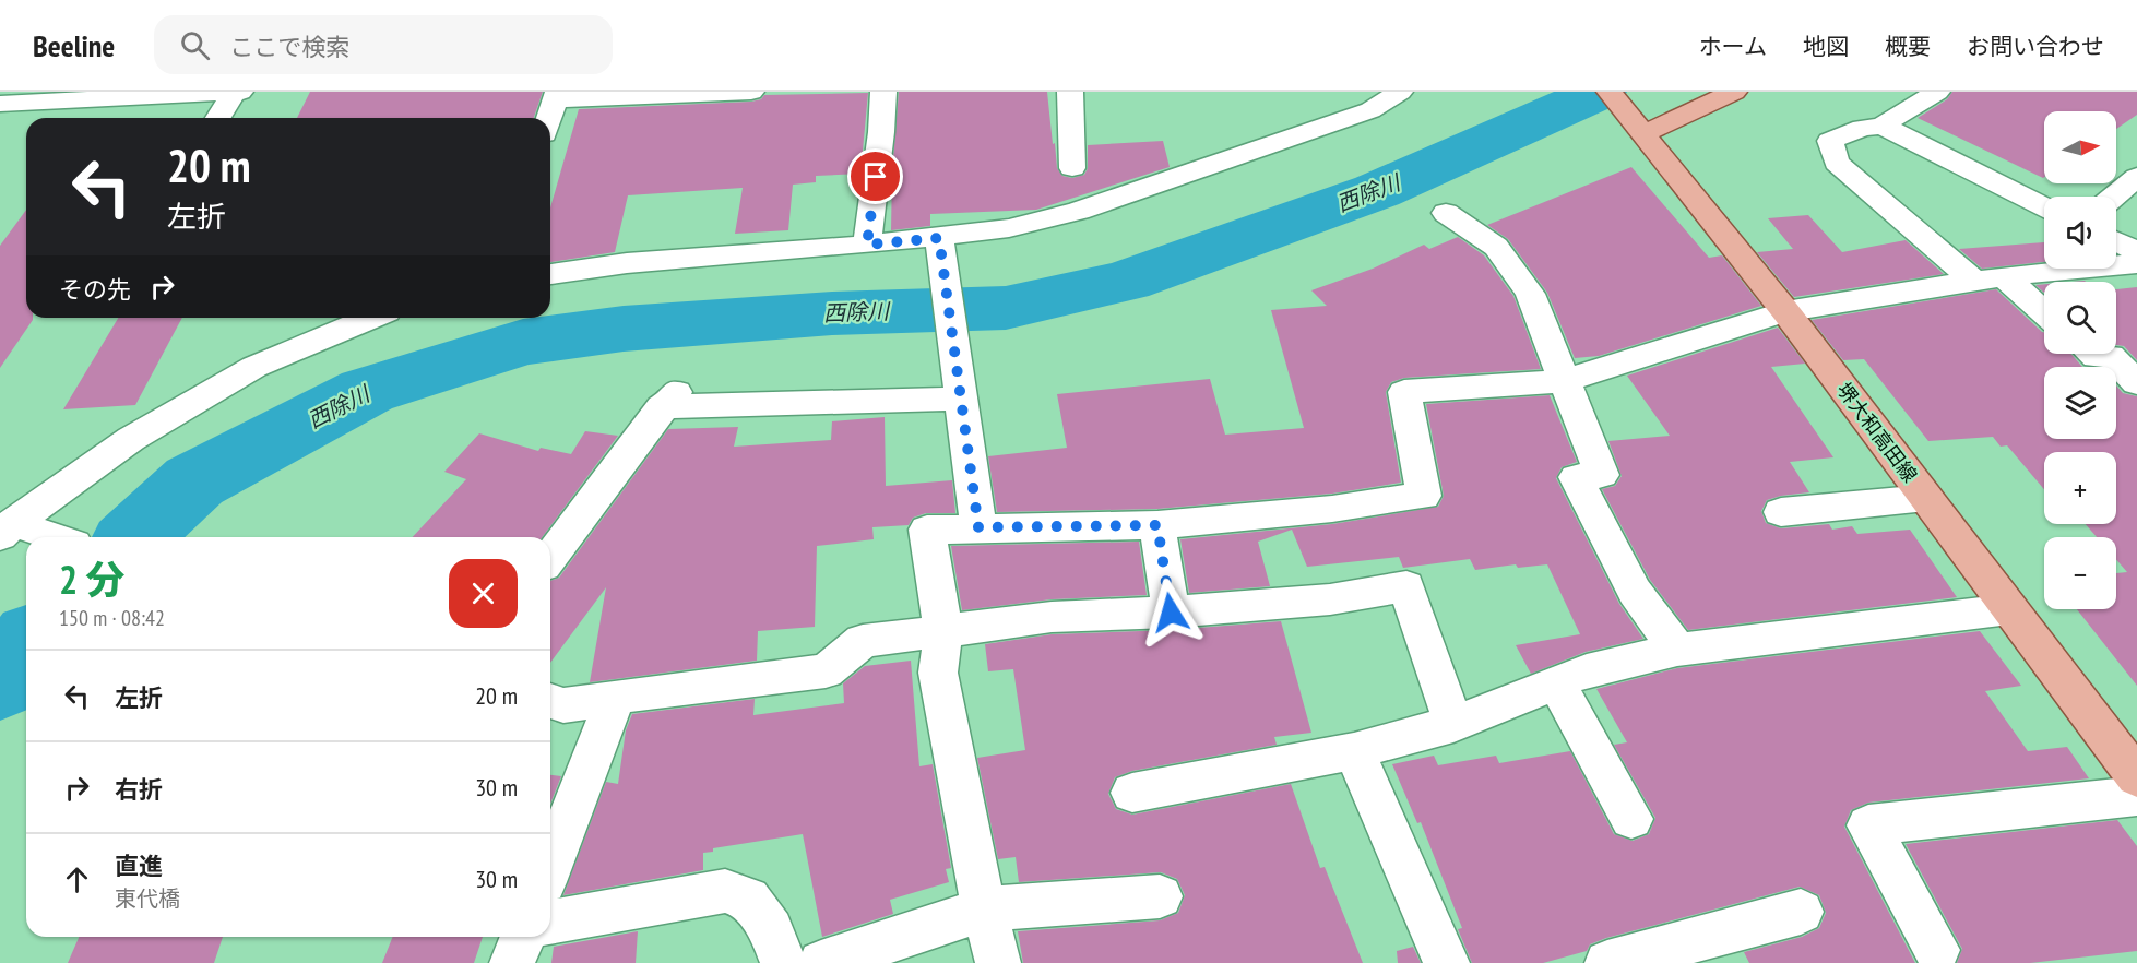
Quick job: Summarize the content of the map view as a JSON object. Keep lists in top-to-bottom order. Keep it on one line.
{"streets":{"main road":["堺大和高田線"]},"water":["西除川"],"north":"right","page":{"header":"Beeline","search":"ここで検索","nav":["ホーム","地図","概要","お問い合わせ"],"map_buttons":["+","−"],"turn":["20 m","左折"],"then":"その先","heading":["2 分","150 m · 08:42"],"list":[{"name":"左折","value":"20 m"},{"name":"右折","value":"30 m"},{"name":"直進","note":"東代橋","value":"30 m"}]}}
